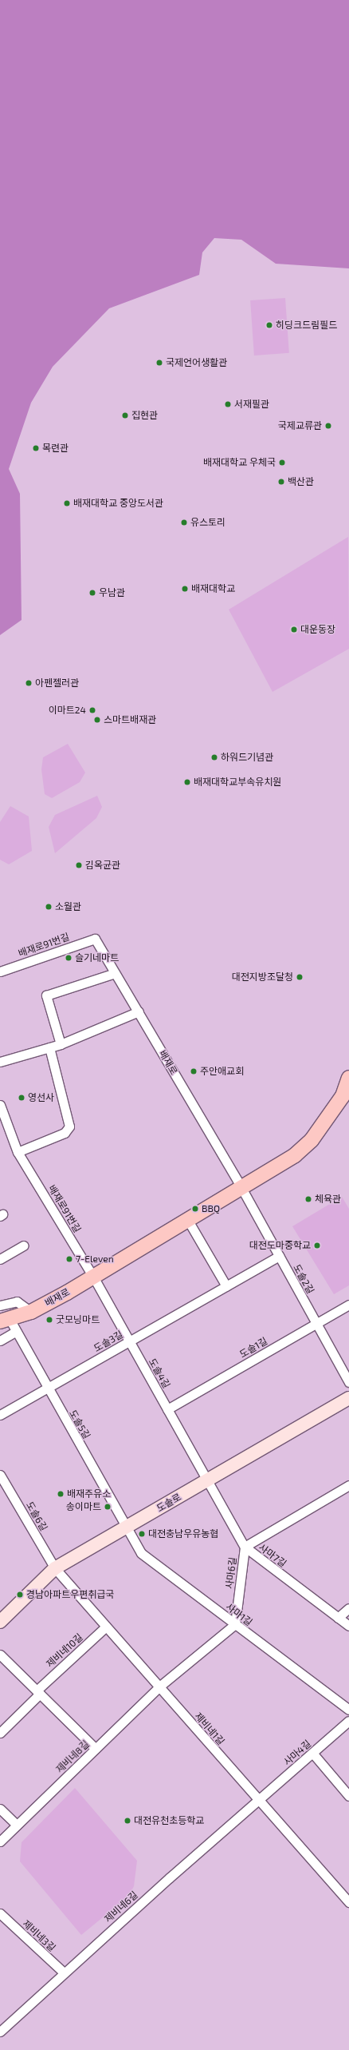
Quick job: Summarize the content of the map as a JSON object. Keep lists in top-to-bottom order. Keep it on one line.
{"streets":{"main road":["배재로"],"street":["배재로91번길","도솔2길","도솔3길","도솔1길","도솔4길","도솔5길","도솔로","도솔6길","사마7길","사마6길","사마1길","제비네10길","제비네1길","사마4길","제비네8길","제비네6길","제비네3길"]},"crossings":[["배재로91번길","배재로"],["배재로91번길","도솔4길"],["배재로","도솔2길"],["배재로","도솔4길"],["배재로","도솔5길"],["도솔2길","도솔3길"],["도솔2길","도솔1길"],["도솔3길","도솔4길"],["도솔3길","도솔5길"],["도솔1길","도솔4길"],["도솔4길","도솔로"],["도솔4길","사마7길"],["도솔5길","도솔로"],["도솔5길","사마1길"],["도솔로","도솔6길"],["도솔로","사마7길"],["도솔로","사마1길"],["도솔로","제비네1길"],["도솔6길","제비네1길"],["사마7길","사마6길"],["사마6길","사마1길"],["제비네10길","제비네1길"],["제비네1길","사마4길"],["제비네1길","제비네8길"],["제비네1길","제비네6길"],["사마4길","제비네6길"],["제비네6길","제비네3길"]],"places":["히딩크드림필드","국제언어생활관","서재필관","집현관","국제교류관","목련관","배재대학교 우체국","백산관","배재대학교 중앙도서관","유스토리","배재대학교","우남관","대운동장","아펜젤러관","이마트24","스마트배재관","하워드기념관","배재대학교부속유치원","김옥균관","소월관","슬기네마트","대전지방조달청","주안애교회","영선사","체육관","BBQ","대전도마중학교","7-Eleven","굿모닝마트","배재주유소","송이마트","대전충남우유농협","경남아파트우편취급국","대전유천초등학교"]}
